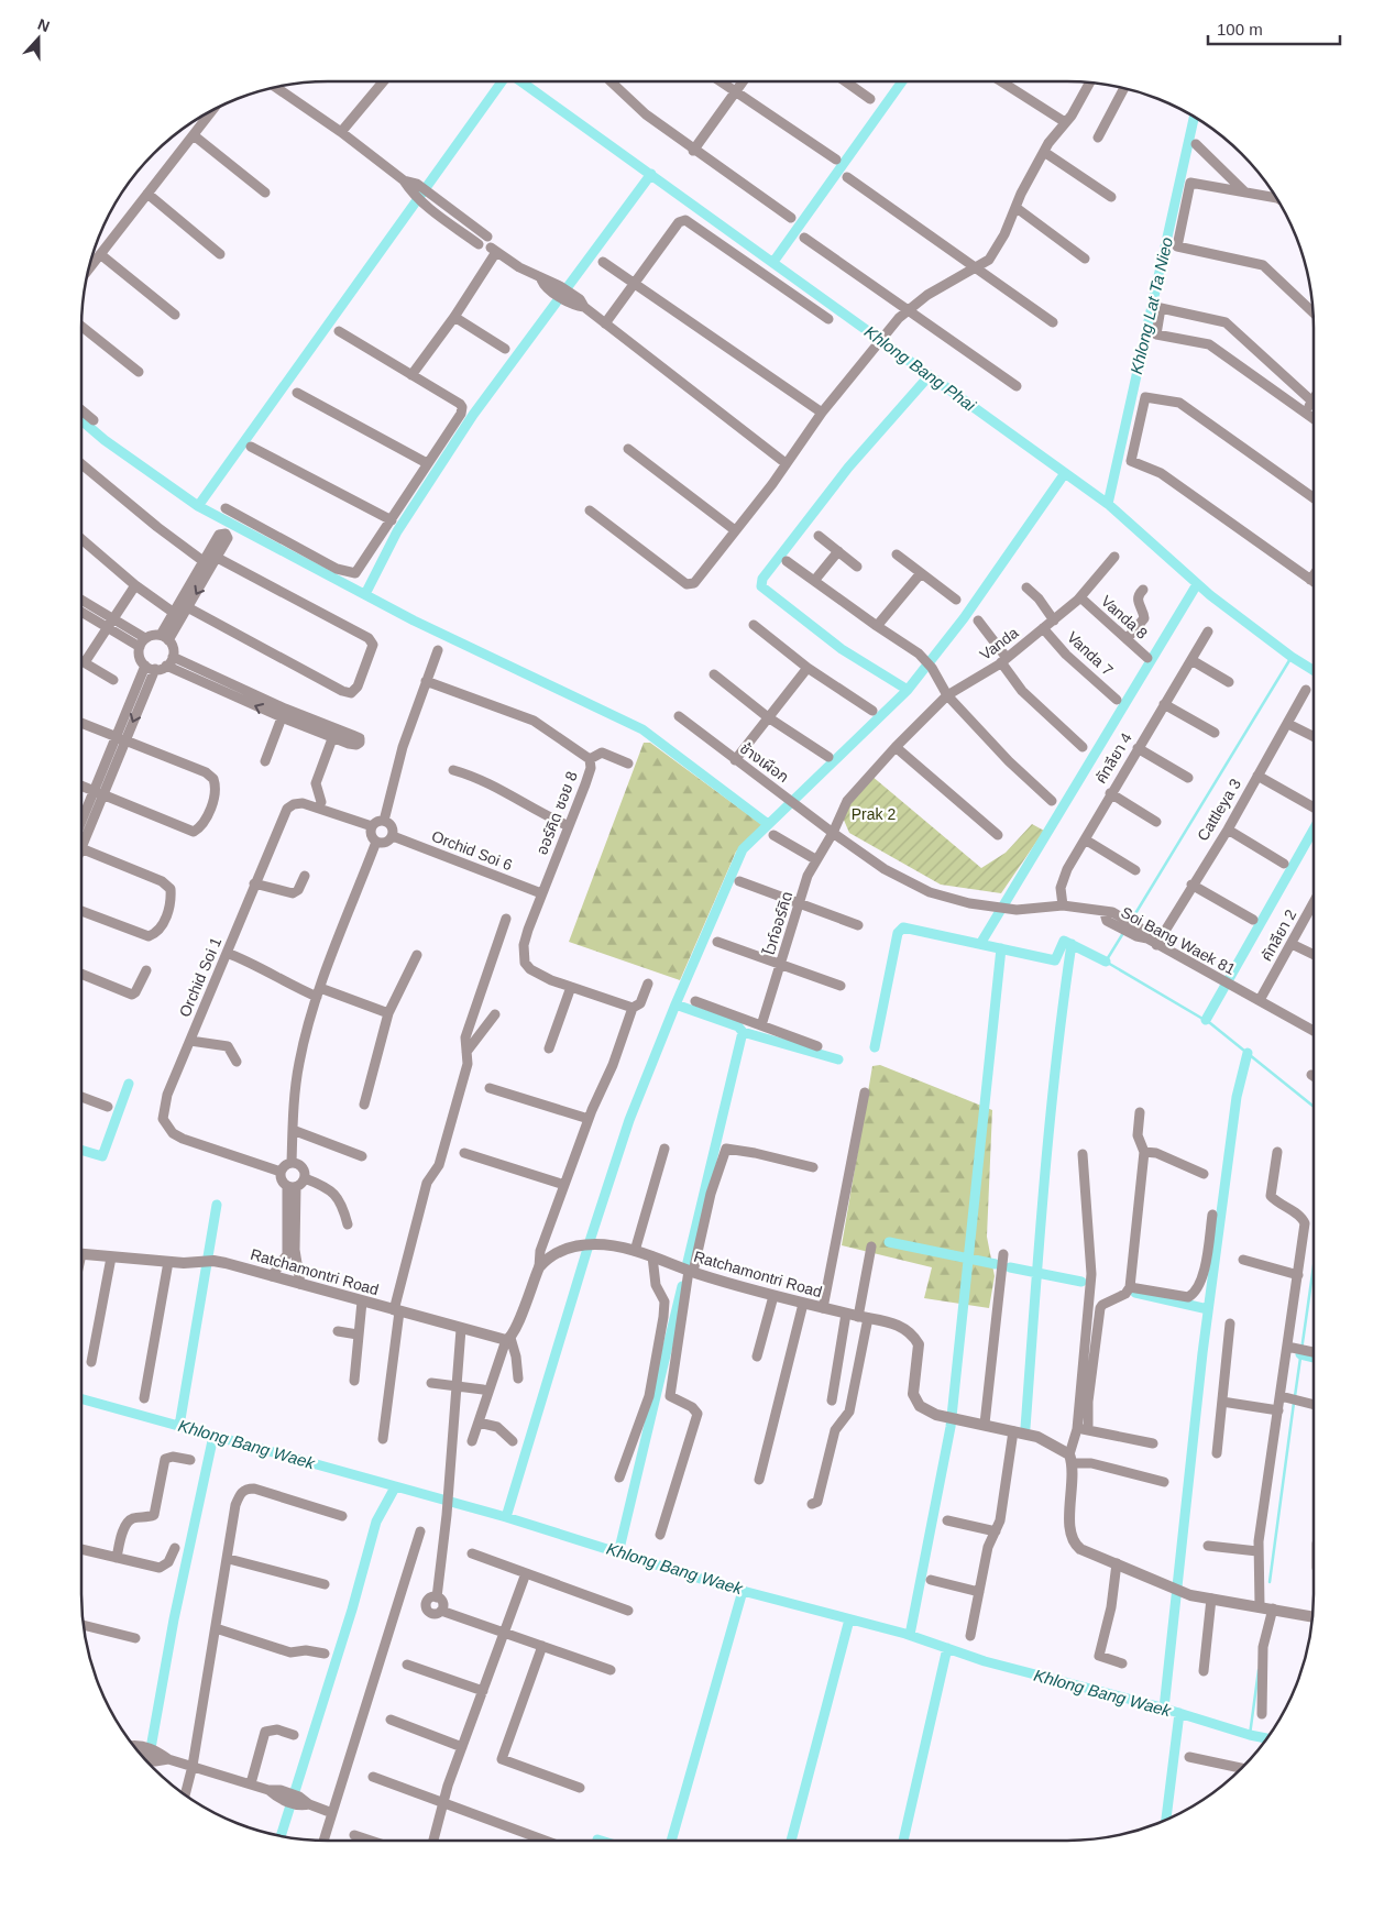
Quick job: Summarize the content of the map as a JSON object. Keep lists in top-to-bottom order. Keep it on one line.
{"streets":{"street":["Vanda 8","Vanda","Vanda 7","คัทลียา 4","ช้างเผือก","Cattleya 3","ออร์คิด ซอย 8","Orchid Soi 6","ไวท์ออร์คิด","คัทลียา 2","Soi Bang Waek 81","Orchid Soi 1","Ratchamontri Road"]},"crossings":[["Vanda 8","Vanda"],["Vanda","Vanda 7"],["Vanda","ช้างเผือก"],["Vanda","ไวท์ออร์คิด"],["Vanda","Soi Bang Waek 81"],["คัทลียา 4","Soi Bang Waek 81"],["ช้างเผือก","ไวท์ออร์คิด"],["ช้างเผือก","Soi Bang Waek 81"],["Cattleya 3","Soi Bang Waek 81"],["ออร์คิด ซอย 8","Orchid Soi 6"],["Orchid Soi 6","Orchid Soi 1"],["ไวท์ออร์คิด","Soi Bang Waek 81"],["คัทลียา 2","Soi Bang Waek 81"]],"water":["Khlong Lat Ta Nieo","Khlong Bang Phai","Khlong Bang Waek"],"parks":["Prak 2"],"scale_bar":"100 m","north":"top"}
